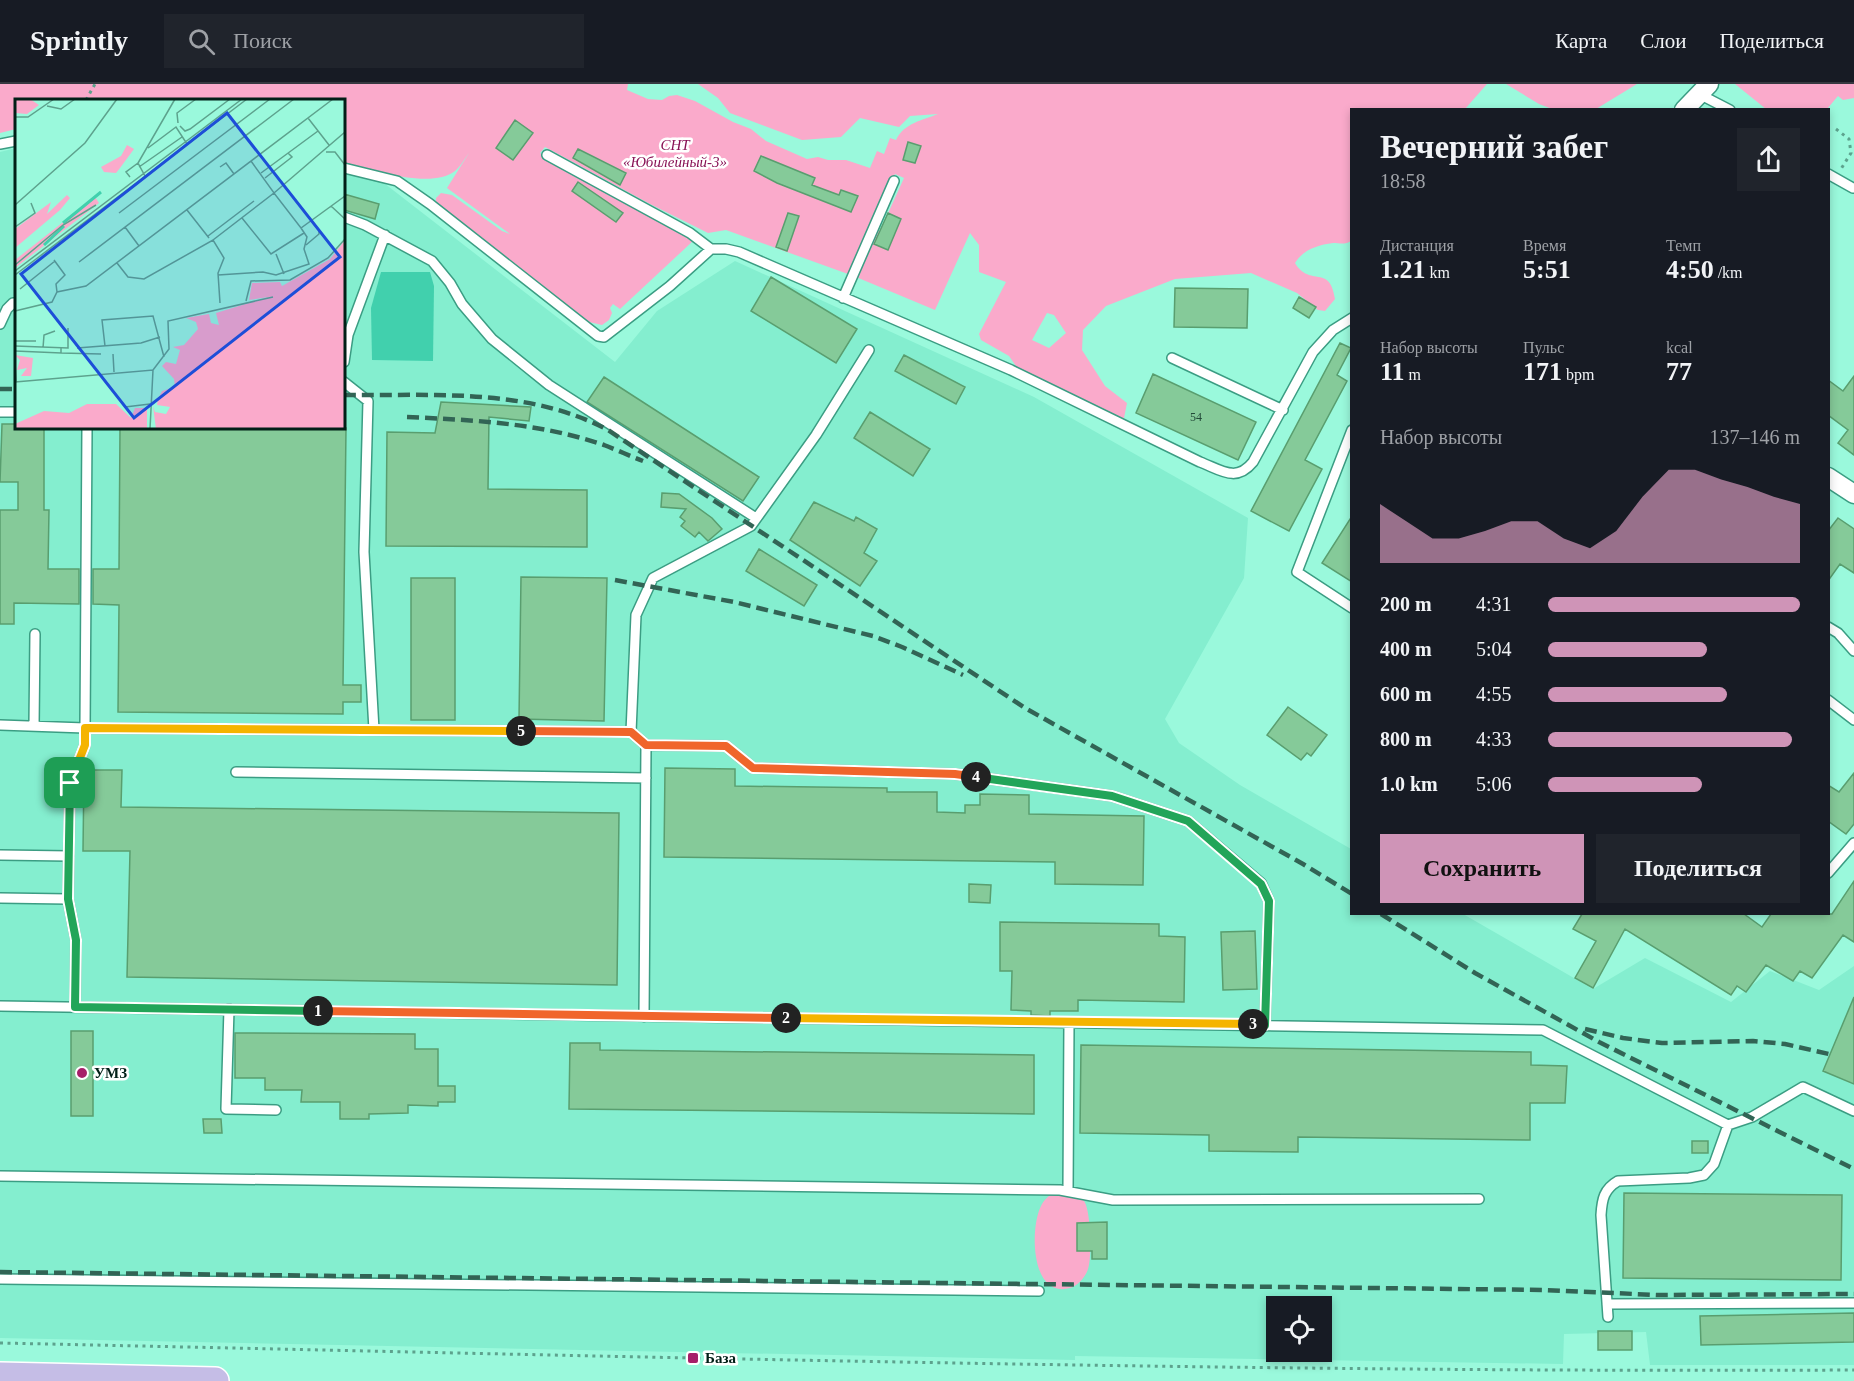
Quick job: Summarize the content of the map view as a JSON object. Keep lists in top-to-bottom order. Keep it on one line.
{"parks":["СНТ «Юбилейный-3»"],"places":{"other":["УМЗ"],"transit":["База"]},"house_numbers":["54"],"page":{"header":"Sprintly","search":"Поиск","nav":["Карта","Слои","Поделиться"],"heading":["Вечерний забег","18:58"],"stats":[["Дистанция","1.21 km"],["Время","5:51"],["Темп","4:50 /km"],["Набор высоты","11 m"],["Пульс","171 bpm"],["kcal","77"]],"chart":["Набор высоты","137–146 m"],"list":[{"name":"200 m","note":"4:31"},{"name":"400 m","note":"5:04"},{"name":"600 m","note":"4:55"},{"name":"800 m","note":"4:33"},{"name":"1.0 km","note":"5:06"}],"pins":["5","4","1","2","3"],"buttons":["Сохранить","Поделиться"]}}
